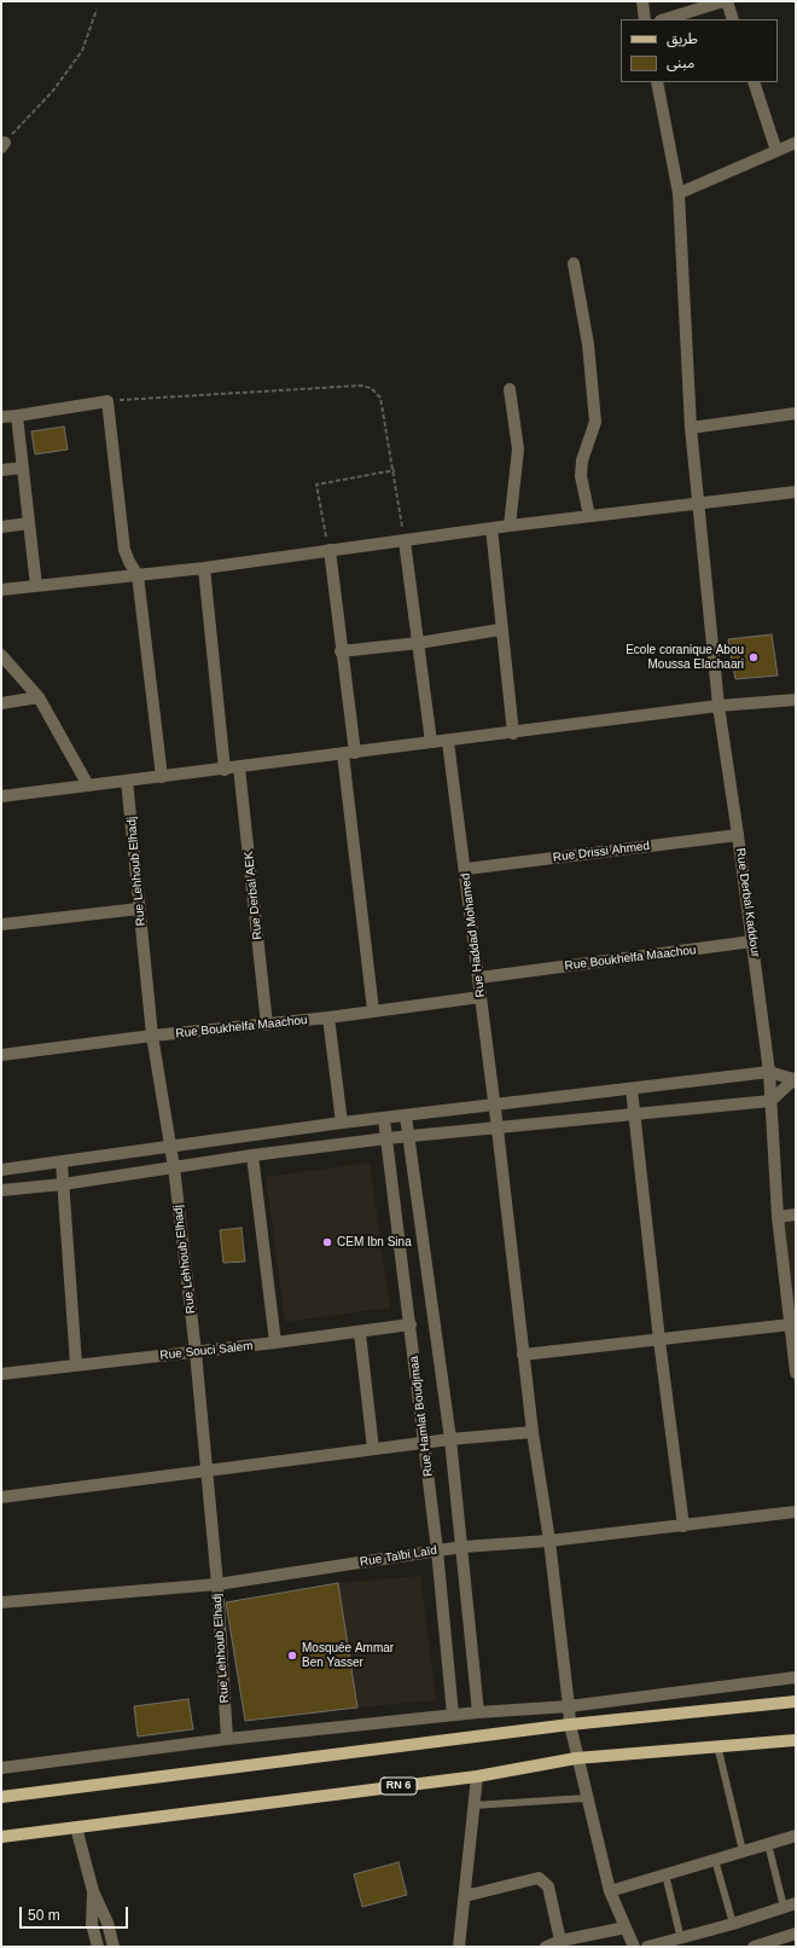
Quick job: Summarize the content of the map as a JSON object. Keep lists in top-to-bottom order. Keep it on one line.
{"streets":{"main road":["RN 6"],"street":["Rue Drissi Ahmed","Rue Lehhoub Elhadj","Rue Derbal AEK","Rue Derbal Kaddour","Rue Haddad Mohamed","Rue Boukhelfa Maachou","Rue Souci Salem","Rue Hamlat Boudjmaa","Rue Taïbi Laïd"]},"crossings":[["Rue Drissi Ahmed","Rue Derbal Kaddour"],["Rue Drissi Ahmed","Rue Haddad Mohamed"],["Rue Lehhoub Elhadj","Rue Boukhelfa Maachou"],["Rue Lehhoub Elhadj","Rue Souci Salem"],["Rue Lehhoub Elhadj","Rue Taïbi Laïd"],["Rue Derbal AEK","Rue Boukhelfa Maachou"],["Rue Derbal Kaddour","Rue Boukhelfa Maachou"],["Rue Haddad Mohamed","Rue Boukhelfa Maachou"],["Rue Haddad Mohamed","Rue Taïbi Laïd"],["Rue Haddad Mohamed","RN 6"],["Rue Souci Salem","Rue Hamlat Boudjmaa"],["Rue Hamlat Boudjmaa","Rue Taïbi Laïd"]],"places":["Ecole coranique Abou Moussa Elachaari","CEM Ibn Sina","Mosquée Ammar Ben Yasser"],"legend":["طريق","مبنى"],"scale_bar":"50 m"}
